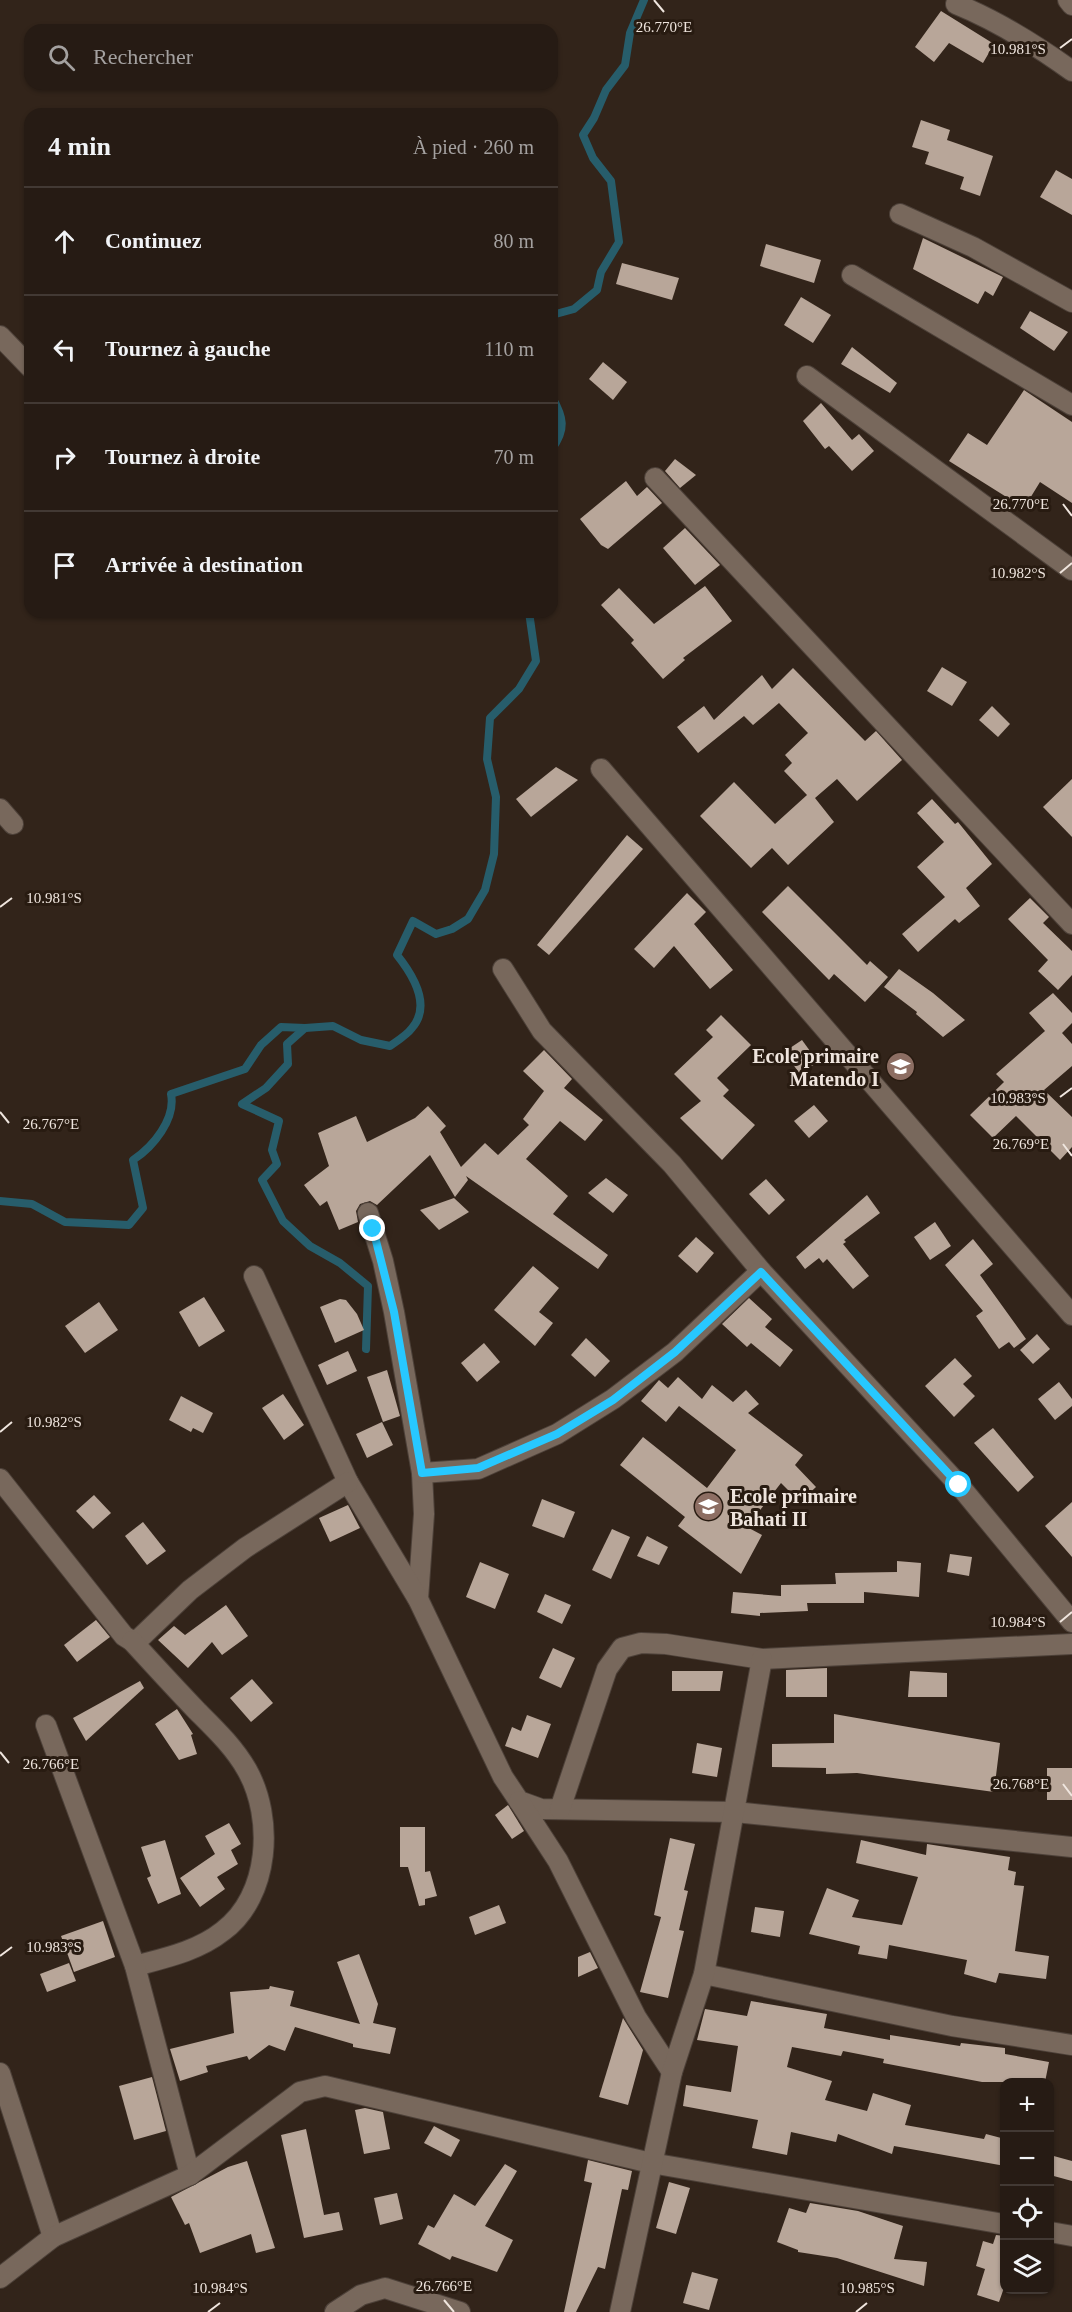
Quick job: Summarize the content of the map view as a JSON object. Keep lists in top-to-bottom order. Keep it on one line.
{"places":{"school or university":["Ecole primaire Matendo I","Ecole primaire Bahati II"]},"page":{"search":"Rechercher","heading":["4 min","À pied · 260 m"],"list":[["Continuez","80 m"],["Tournez à gauche","110 m"],["Tournez à droite","70 m"],"Arrivée à destination"],"map_buttons":["+","−"]},"coordinates":["26.770°E","10.981°S","10.982°S","10.983°S","26.767°E","26.769°E","10.984°S","26.766°E","26.768°E","10.985°S"]}
